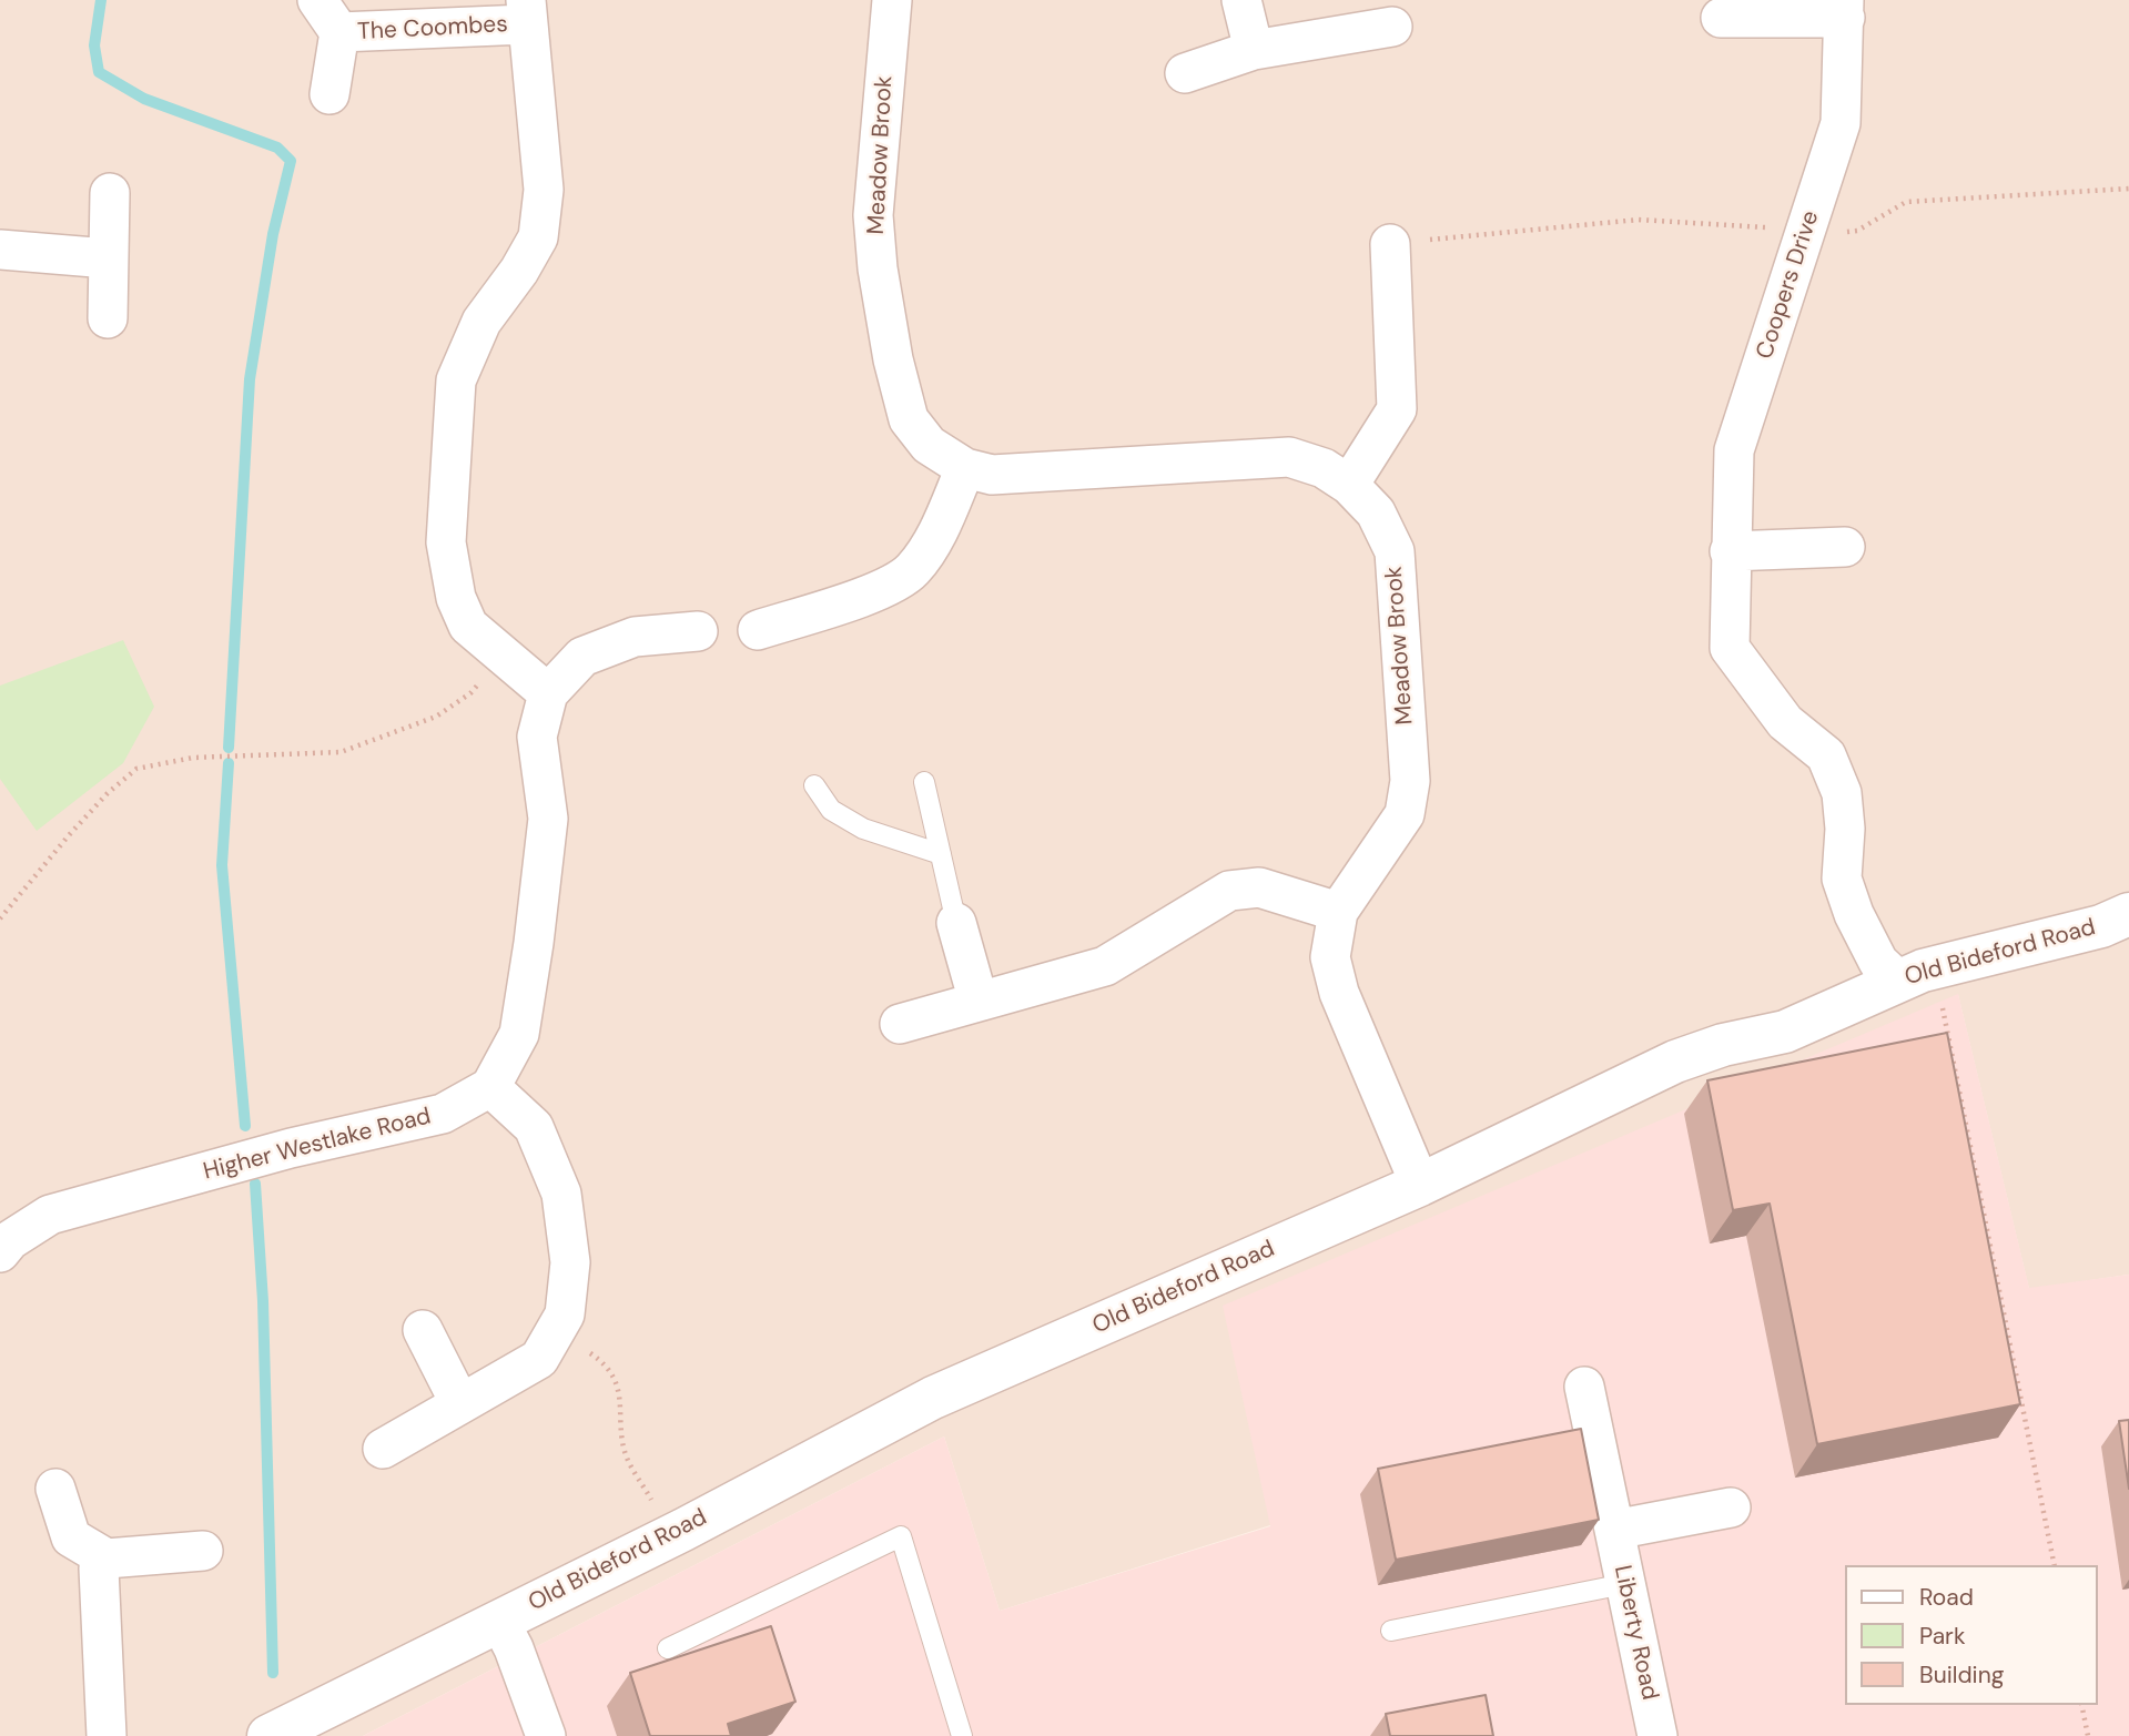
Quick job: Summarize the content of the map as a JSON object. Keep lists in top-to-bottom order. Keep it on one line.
{"streets":{"street":["The Coombes","Meadow Brook","Coopers Drive","Old Bideford Road","Higher Westlake Road","Liberty Road"]},"crossings":[["Meadow Brook","Old Bideford Road"],["Coopers Drive","Old Bideford Road"]],"legend":["Road","Park","Building"]}
